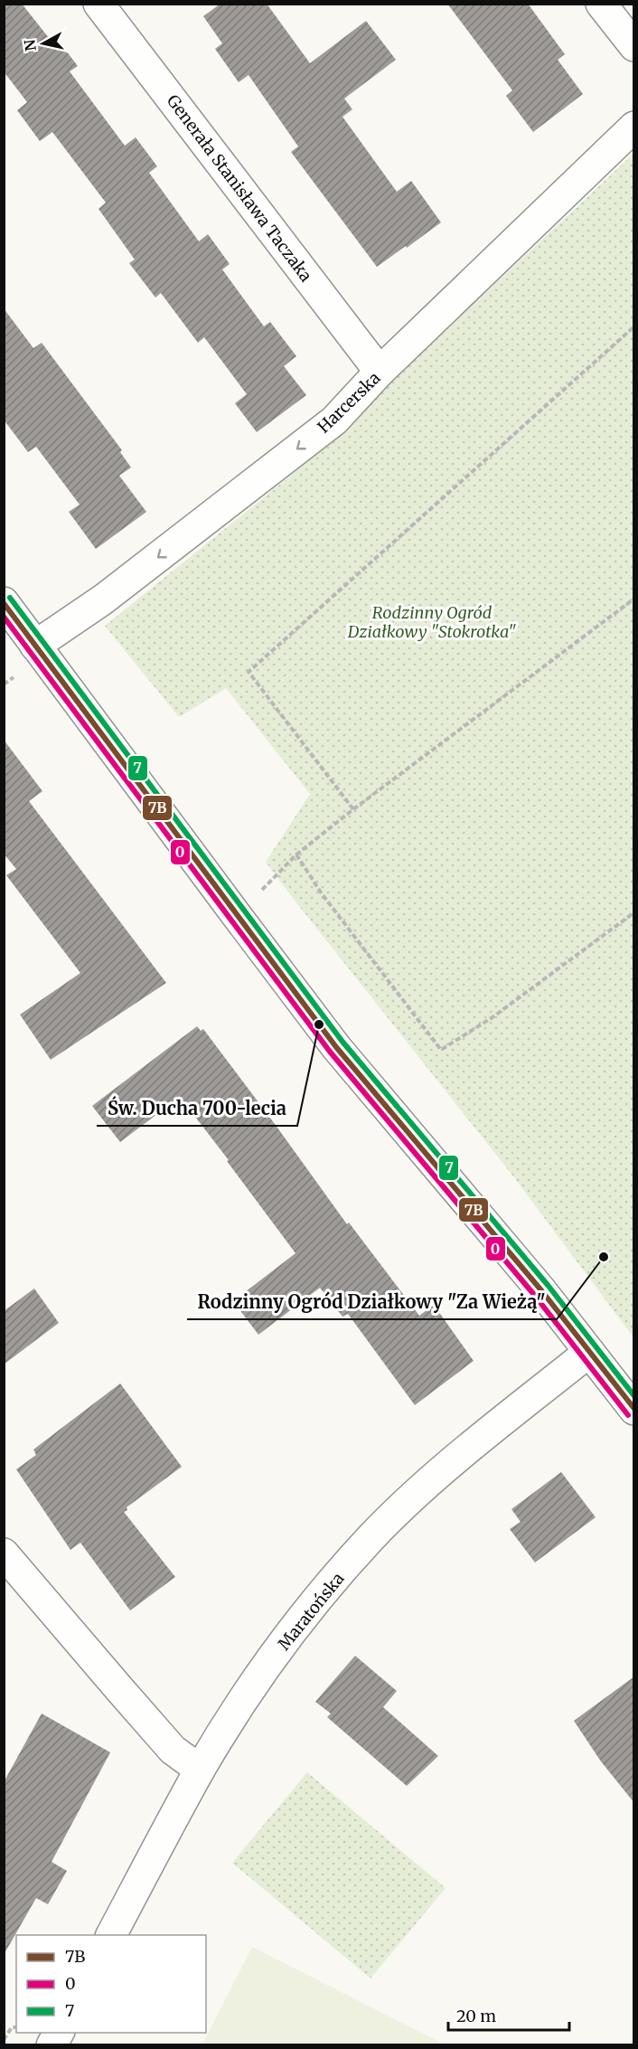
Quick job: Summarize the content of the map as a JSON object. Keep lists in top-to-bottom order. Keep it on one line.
{"streets":{"street":["Generała Stanisława Taczaka","Harcerska","Maratońska"]},"crossings":[["Generała Stanisława Taczaka","Harcerska"]],"one_way":["Harcerska"],"parks":["Rodzinny Ogród Działkowy \"Stokrotka\""],"places":["Św. Ducha 700-lecia","Rodzinny Ogród Działkowy \"Za Wieżą\""],"lines":["transit line 7","transit line 7B","transit line 0"],"legend":["7B","0","7"],"scale_bar":"20 m","north":"left"}
